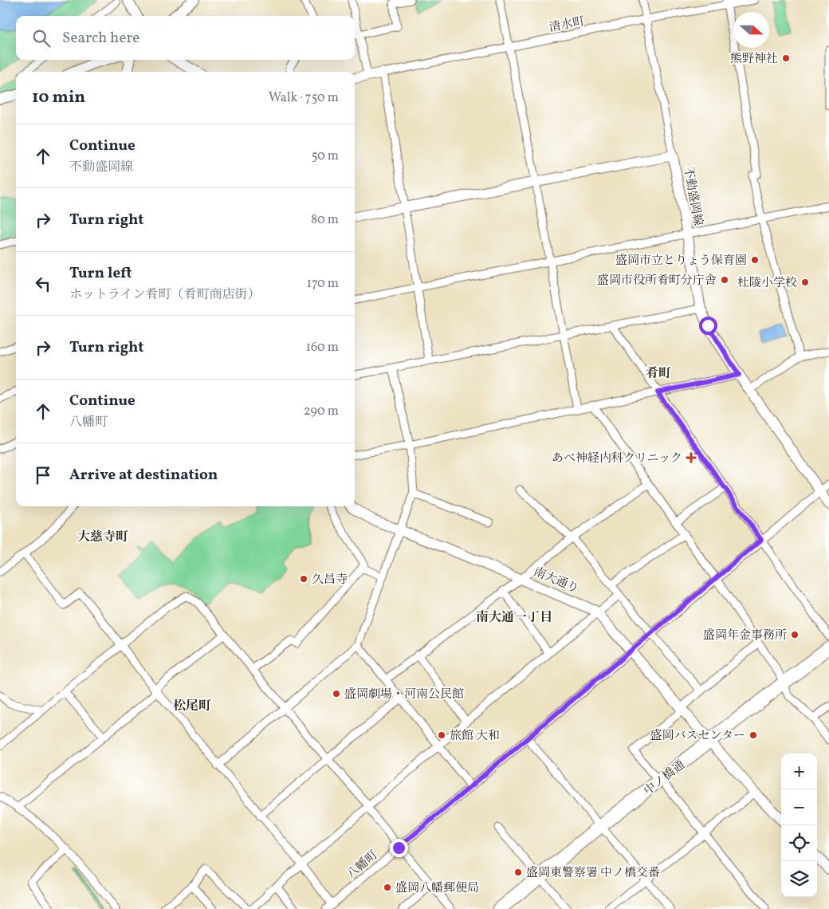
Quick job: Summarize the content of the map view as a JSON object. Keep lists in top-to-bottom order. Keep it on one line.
{"streets":{"highway":["中ノ橋通"],"main road":["不動盛岡線","南大通り"],"street":["清水町","八幡町"]},"crossings":[["不動盛岡線","八幡町"],["南大通り","中ノ橋通"],["南大通り","八幡町"]],"districts":["肴町","大慈寺町","南大通一丁目","松尾町"],"places":{"other":["熊野神社","盛岡市立とりょう保育園","盛岡市役所肴町分庁舎","杜陵小学校","久昌寺","盛岡年金事務所","盛岡劇場・河南公民館","旅館 大和","盛岡バスセンター","盛岡東警察署 中ノ橋交番","盛岡八幡郵便局"],"health":["あべ神経内科クリニック"]},"north":"right","page":{"search":"Search here","heading":["10 min","Walk · 750 m"],"list":[["Continue","不動盛岡線","50 m"],["Turn right","80 m"],["Turn left","ホットライン肴町（肴町商店街）","170 m"],["Turn right","160 m"],["Continue","八幡町","290 m"],"Arrive at destination"],"map_buttons":["+","−"]}}
